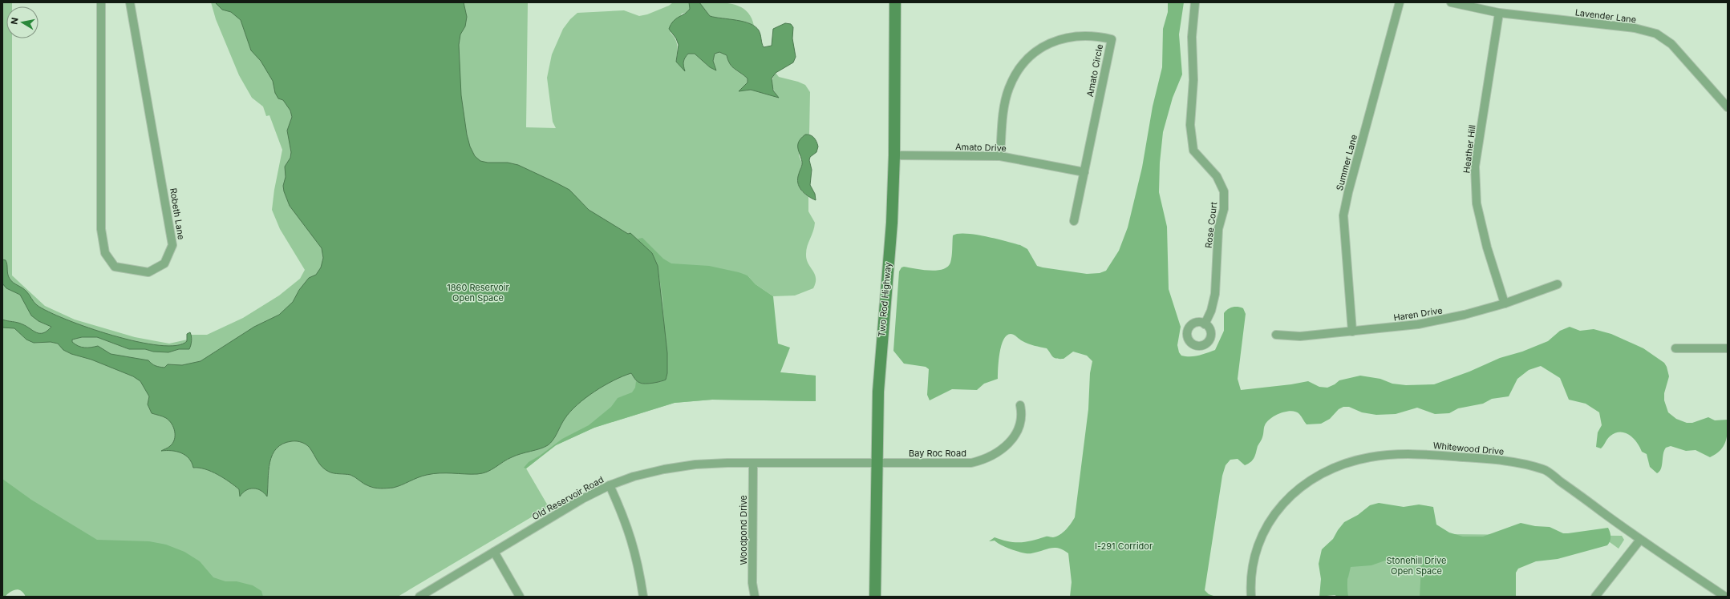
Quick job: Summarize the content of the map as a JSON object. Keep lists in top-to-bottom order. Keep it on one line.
{"streets":{"street":["Lavender Lane","Amato Circle","Amato Drive","Heather Hill","Summer Lane","Robeth Lane","Rose Court","Two Rod Highway","Haren Drive","Whitewood Drive","Bay Roc Road","Old Reservoir Road","Woodpond Drive"]},"crossings":[["Lavender Lane","Heather Hill"],["Amato Circle","Amato Drive"],["Amato Drive","Two Rod Highway"],["Heather Hill","Haren Drive"],["Summer Lane","Haren Drive"],["Two Rod Highway","Bay Roc Road"],["Two Rod Highway","Old Reservoir Road"],["Bay Roc Road","Old Reservoir Road"],["Old Reservoir Road","Woodpond Drive"]],"parks":["1860 Reservoir Open Space","I-291 Corridor","Stonehill Drive Open Space"],"north":"left"}
